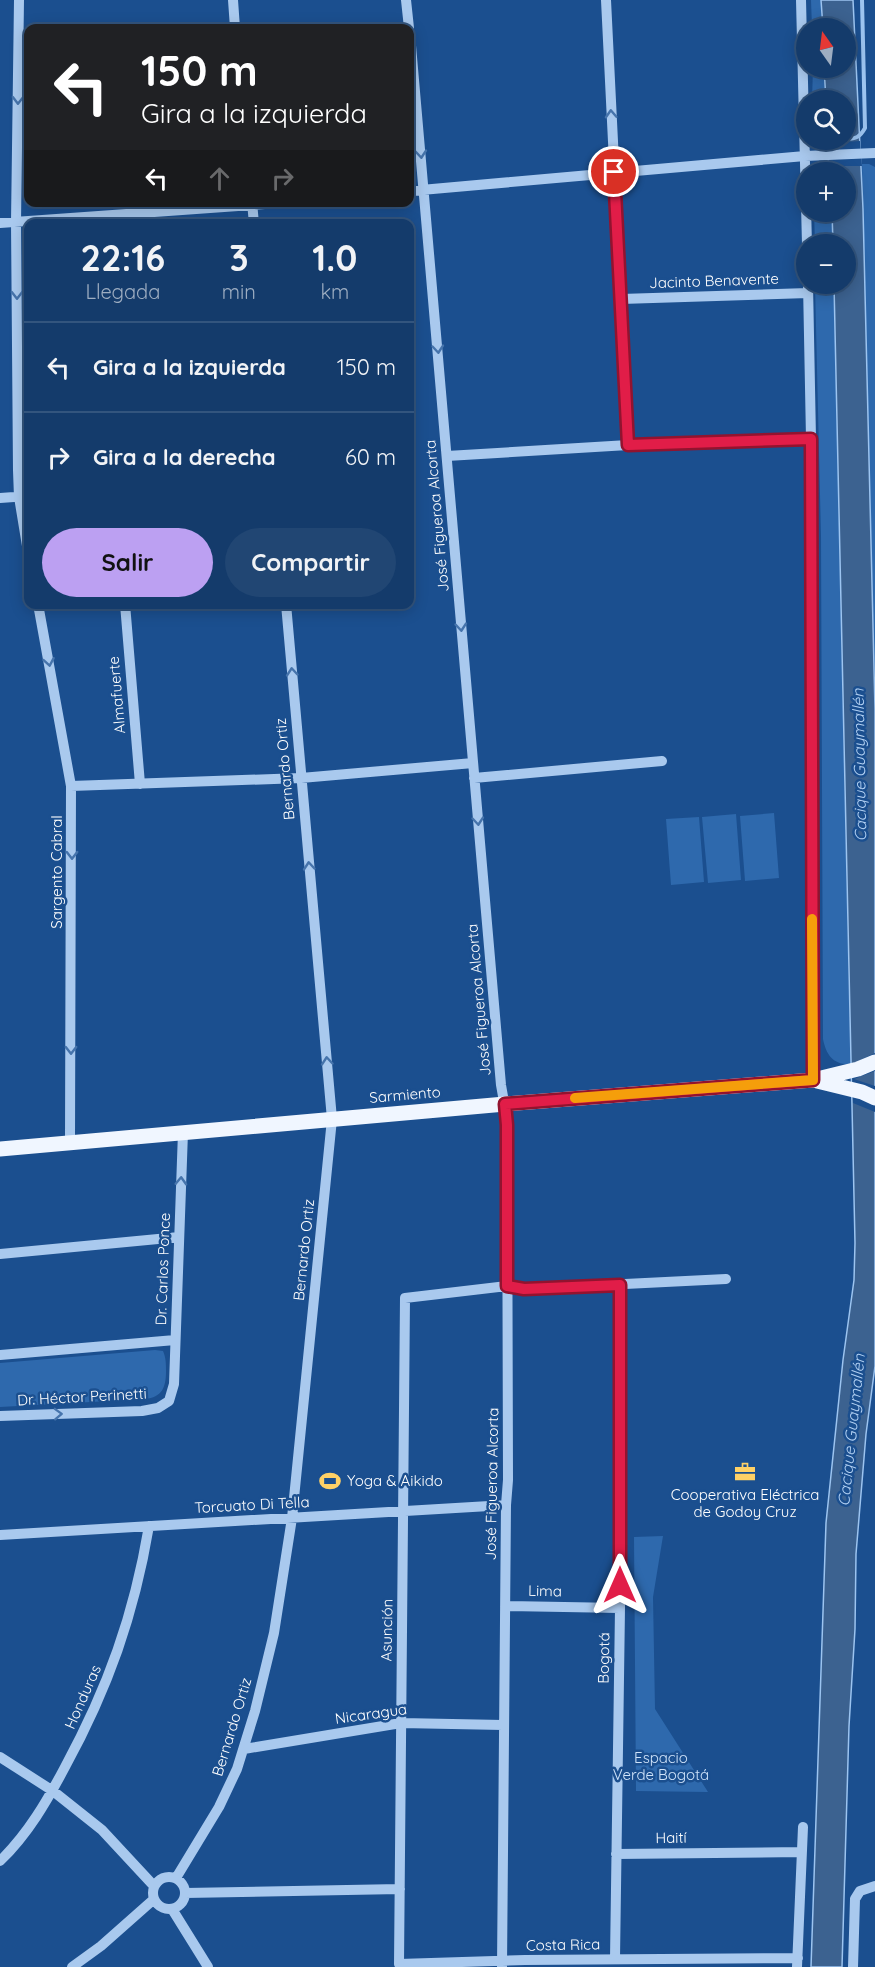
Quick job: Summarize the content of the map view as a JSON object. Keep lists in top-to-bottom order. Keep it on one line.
{"streets":{"main road":["Sarmiento"],"street":["Jacinto Benavente","José Figueroa Alcorta","Almafuerte","Bernardo Ortiz","Sargento Cabral","Dr. Carlos Ponce","Dr. Héctor Perinetti","Torcuato Di Tella","Lima","Asunción","Bogotá","Honduras","Nicaragua","Haití","Costa Rica"]},"crossings":[["José Figueroa Alcorta","Sarmiento"],["José Figueroa Alcorta","Torcuato Di Tella"],["José Figueroa Alcorta","Lima"],["José Figueroa Alcorta","Asunción"],["José Figueroa Alcorta","Nicaragua"],["José Figueroa Alcorta","Costa Rica"],["Bernardo Ortiz","Sarmiento"],["Bernardo Ortiz","Torcuato Di Tella"],["Bernardo Ortiz","Nicaragua"],["Sargento Cabral","Sarmiento"],["Sarmiento","Dr. Carlos Ponce"],["Dr. Carlos Ponce","Dr. Héctor Perinetti"],["Torcuato Di Tella","Asunción"],["Torcuato Di Tella","Honduras"],["Lima","Bogotá"],["Asunción","Nicaragua"],["Asunción","Costa Rica"],["Bogotá","Haití"],["Bogotá","Costa Rica"]],"one_way":["José Figueroa Alcorta","Bernardo Ortiz","Sargento Cabral","Dr. Carlos Ponce"],"water":["Cacique Guaymallén"],"parks":["Espacio Verde Bogotá"],"places":{"office":["Cooperativa Eléctrica de Godoy Cruz"],"sports":["Yoga & Aikido"]},"north":"top","page":{"map_buttons":["+","−"],"turn":["150 m","Gira a la izquierda"],"eta":["22:16","Llegada","3","min","1.0","km"],"list":[{"name":"Gira a la izquierda","value":"150 m"},{"name":"Gira a la derecha","value":"60 m"}],"buttons":["Salir","Compartir"]}}
